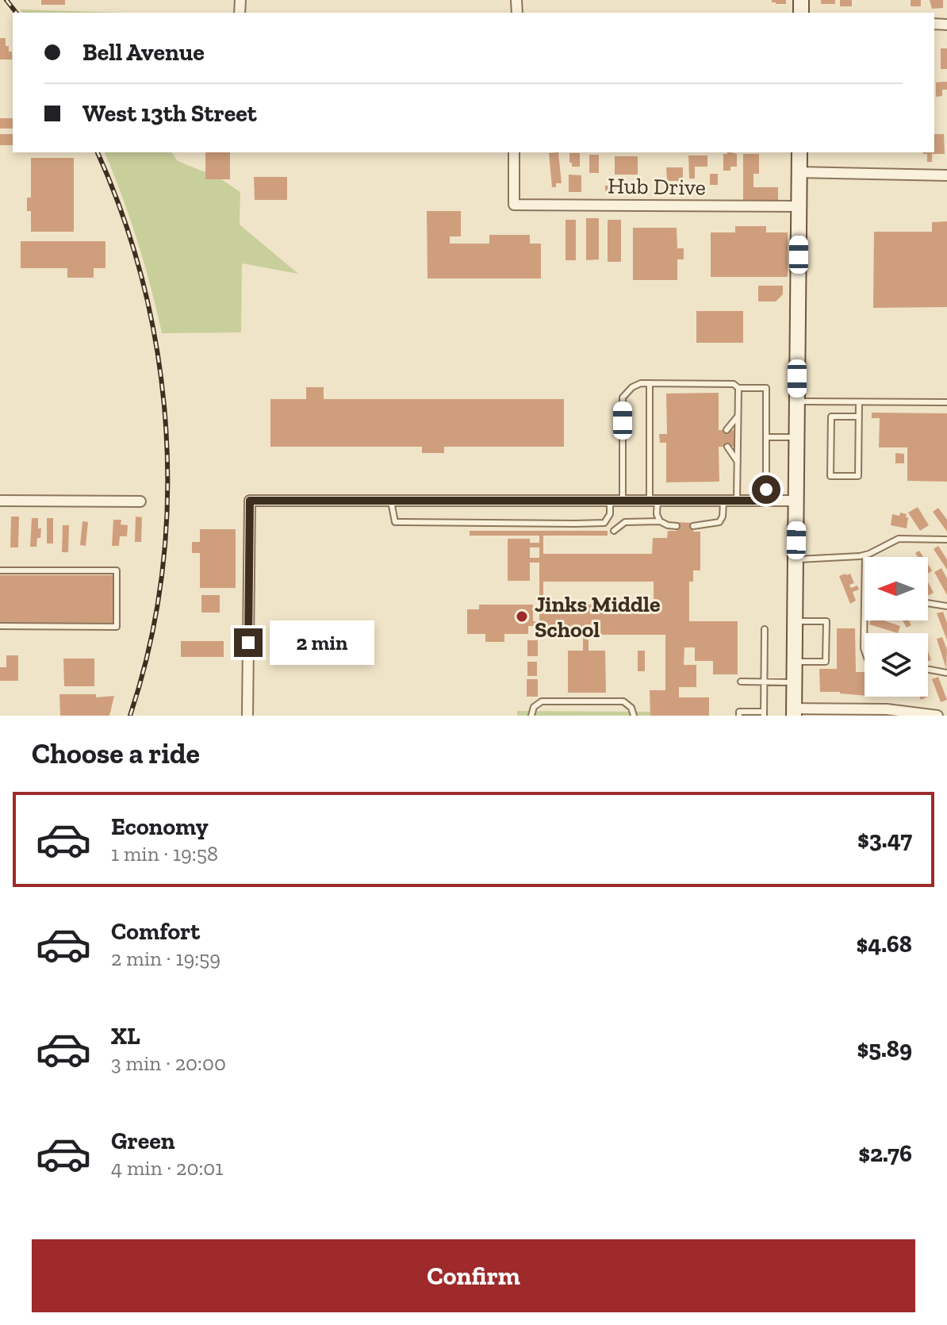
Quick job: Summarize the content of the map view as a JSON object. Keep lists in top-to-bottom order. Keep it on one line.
{"streets":{"street":["Hub Drive"]},"places":["Jinks Middle School"],"north":"left","page":{"banner":["Bell Avenue","West 13th Street"],"bubble":"2 min","heading":"Choose a ride","list":[{"name":"Economy","note":"1 min · 19:58","value":"$3.47"},{"name":"Comfort","note":"2 min · 19:59","value":"$4.68"},{"name":"XL","note":"3 min · 20:00","value":"$5.89"},{"name":"Green","note":"4 min · 20:01","value":"$2.76"}],"buttons":"Confirm"}}
